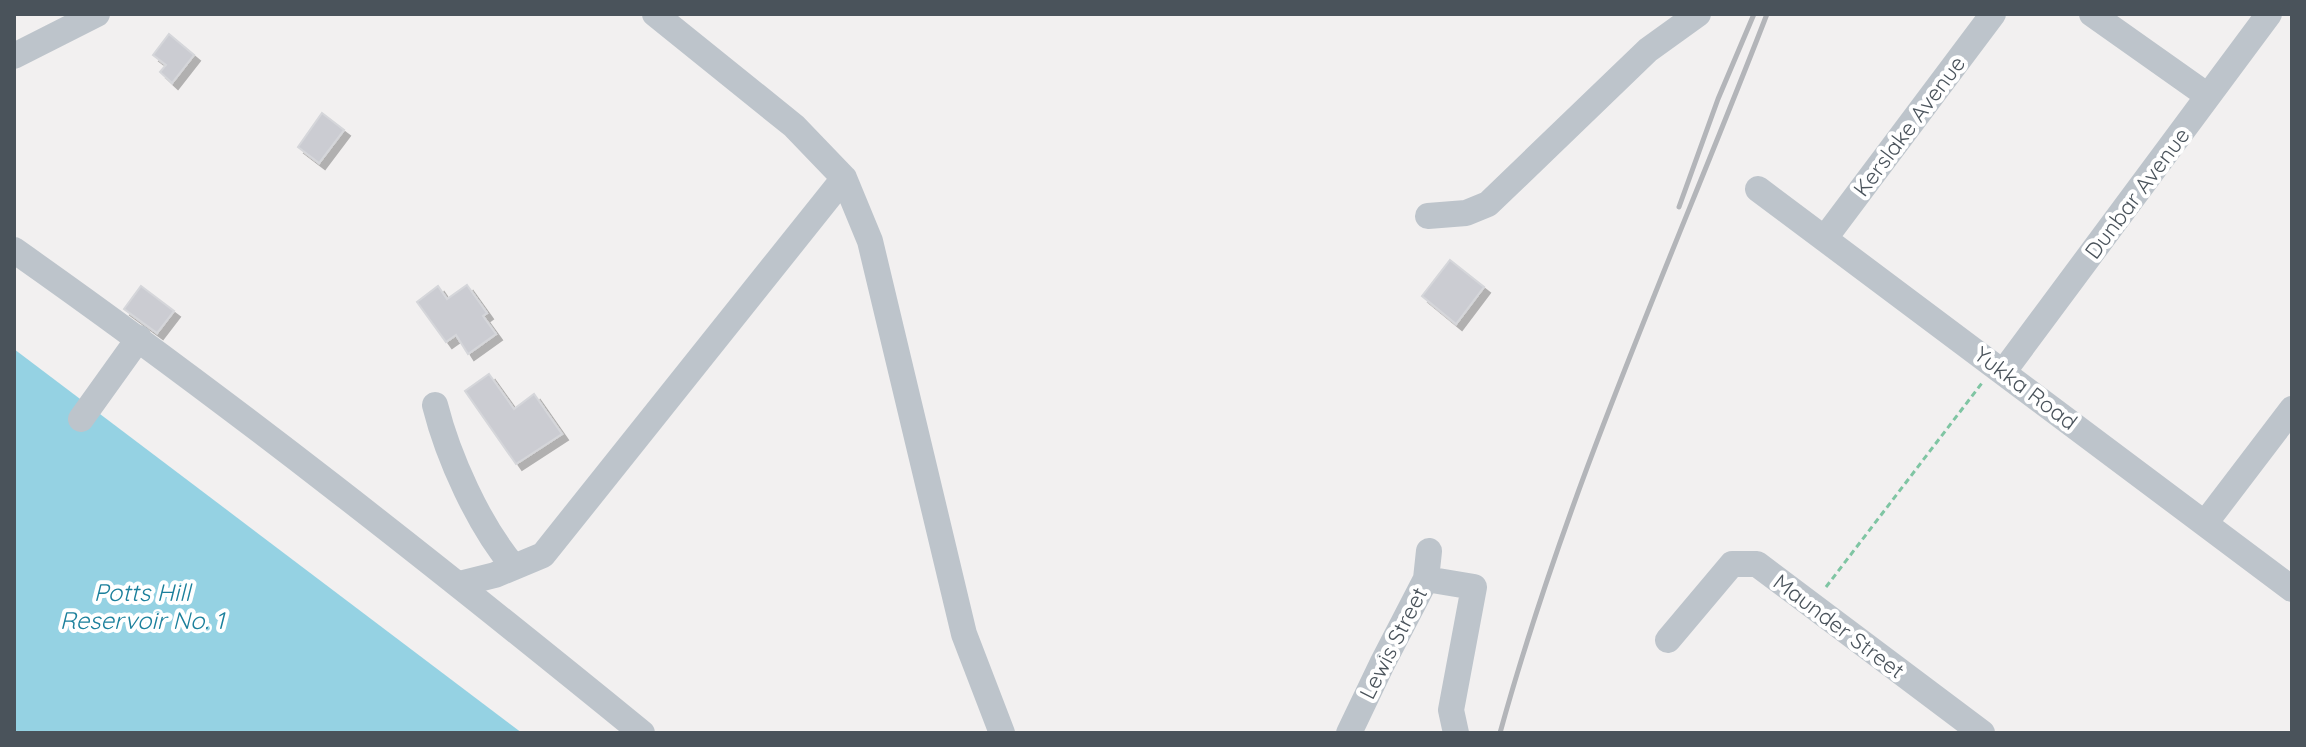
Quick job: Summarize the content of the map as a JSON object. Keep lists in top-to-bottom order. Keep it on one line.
{"streets":{"street":["Kerslake Avenue","Dunbar Avenue","Yukka Road","Maunder Street","Lewis Street"]},"crossings":[["Kerslake Avenue","Yukka Road"],["Dunbar Avenue","Yukka Road"]],"water":["Potts Hill Reservoir No. 1"]}
